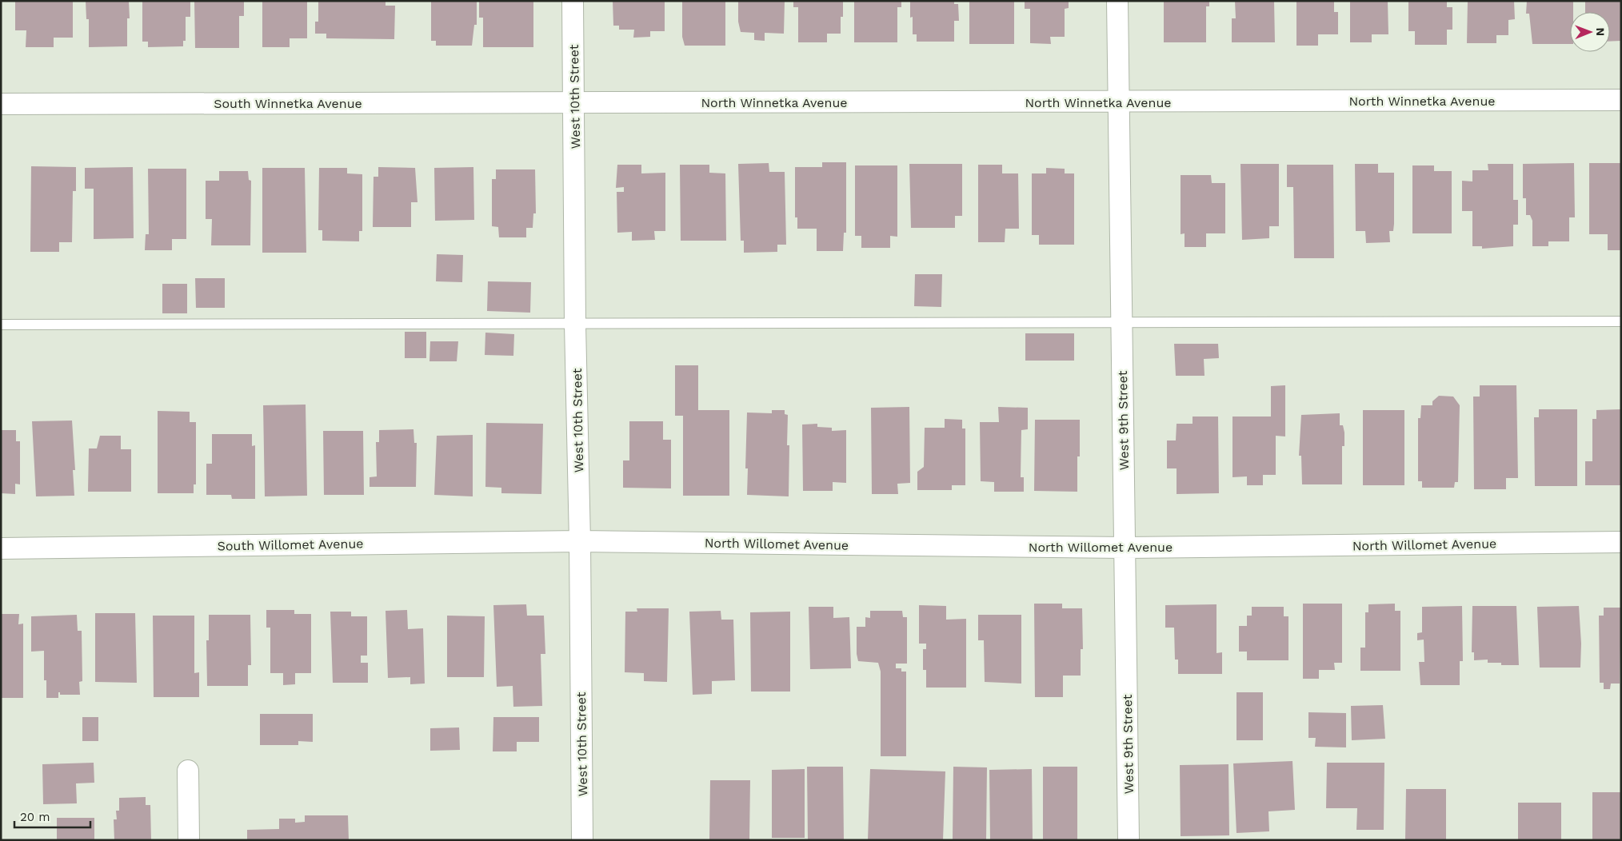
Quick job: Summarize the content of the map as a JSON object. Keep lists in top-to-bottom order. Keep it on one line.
{"streets":{"street":["West 10th Street","North Winnetka Avenue","South Winnetka Avenue","West 9th Street","North Willomet Avenue","South Willomet Avenue"]},"crossings":[["West 10th Street","North Winnetka Avenue"],["West 10th Street","South Winnetka Avenue"],["West 10th Street","North Willomet Avenue"],["West 10th Street","South Willomet Avenue"],["North Winnetka Avenue","South Winnetka Avenue"],["North Winnetka Avenue","West 9th Street"],["West 9th Street","North Willomet Avenue"],["North Willomet Avenue","South Willomet Avenue"]],"scale_bar":"20 m","north":"right"}
